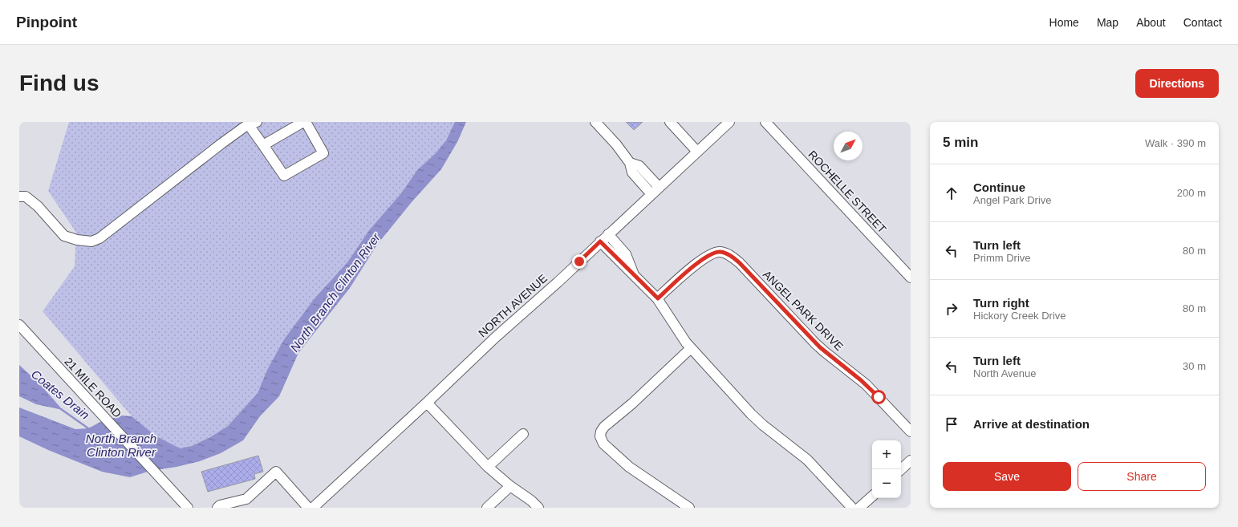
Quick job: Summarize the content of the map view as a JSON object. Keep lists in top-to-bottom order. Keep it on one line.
{"streets":{"street":["ROCHELLE STREET","NORTH AVENUE","ANGEL PARK DRIVE","21 MILE ROAD"]},"water":["North Branch Clinton River","Coates Drain"],"north":"top right","page":{"header":"Pinpoint","nav":["Home","Map","About","Contact"],"buttons":["Directions",["Save","Share"]],"title":"Find us","heading":["5 min","Walk · 390 m"],"list":[["Continue","Angel Park Drive","200 m"],["Turn left","Primm Drive","80 m"],["Turn right","Hickory Creek Drive","80 m"],["Turn left","North Avenue","30 m"],"Arrive at destination"],"map_buttons":["+","−"]}}
